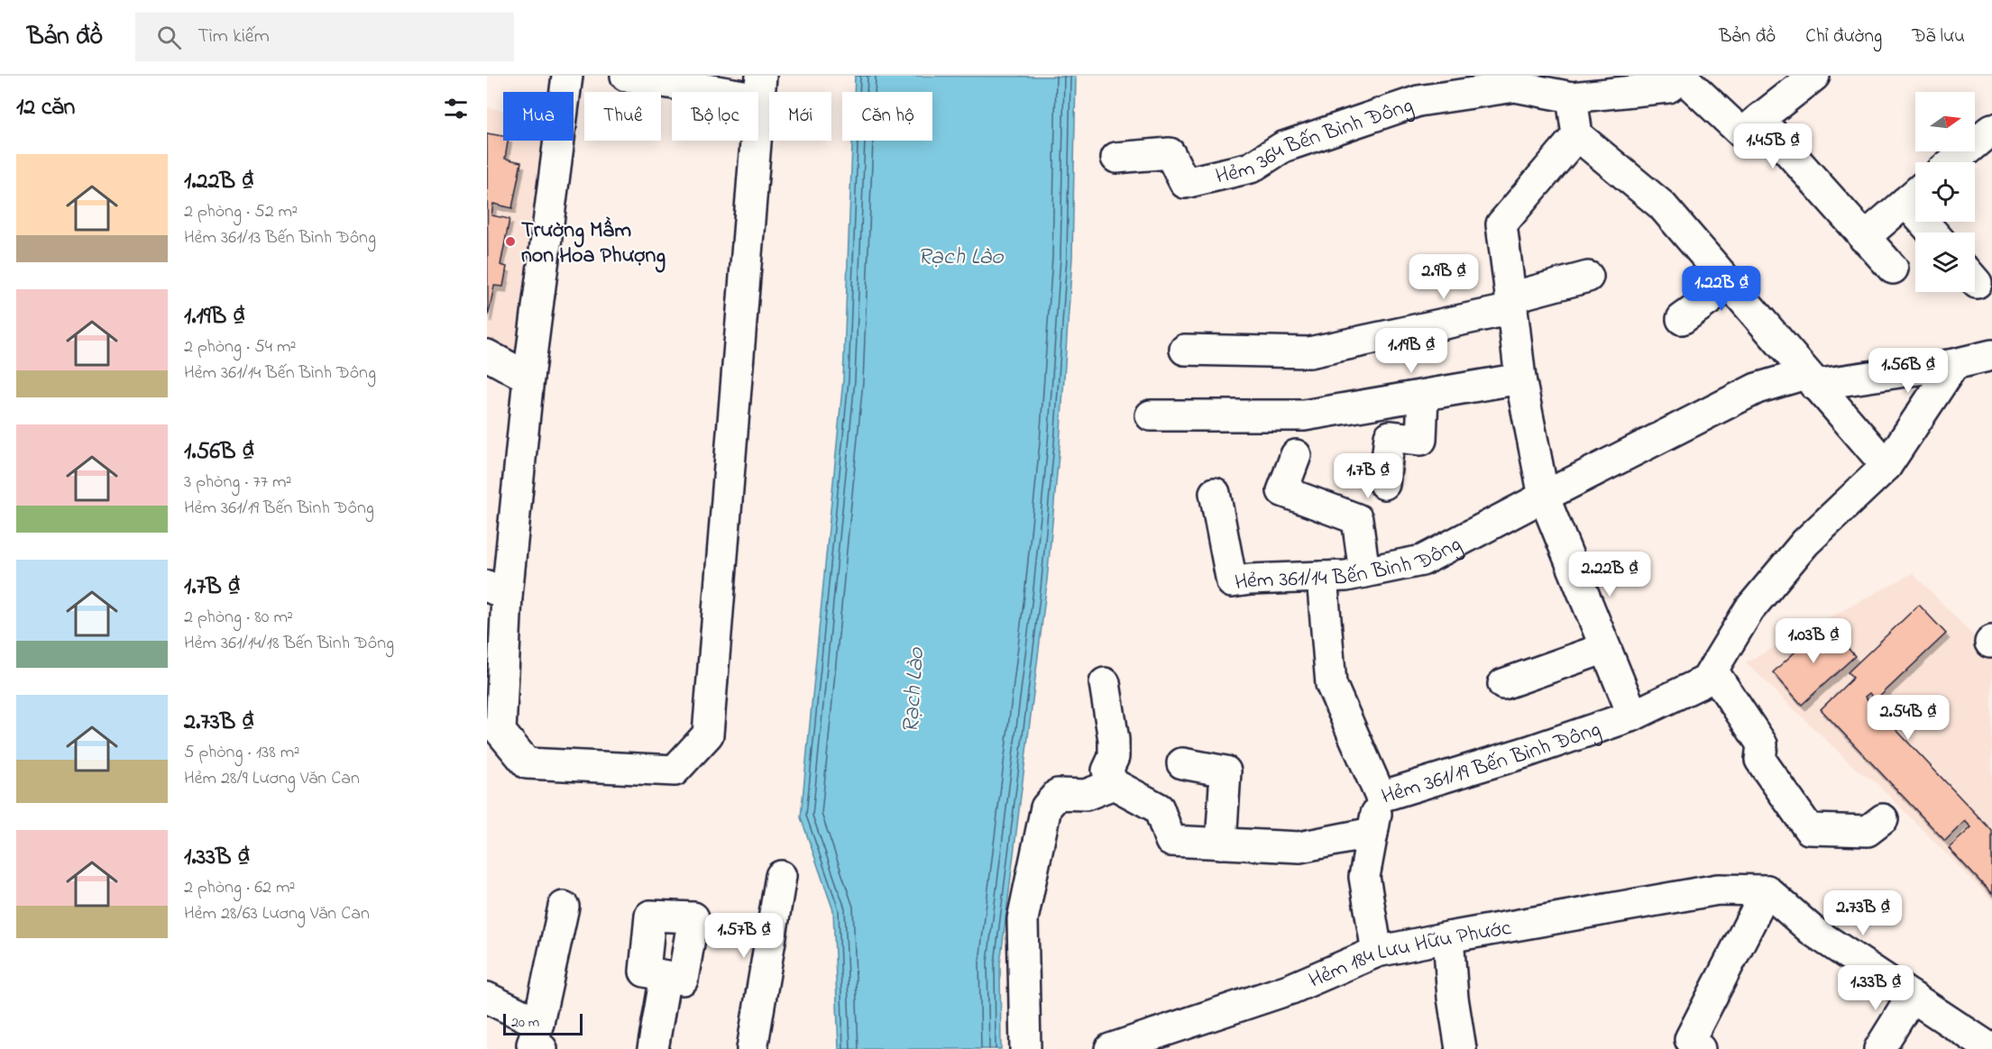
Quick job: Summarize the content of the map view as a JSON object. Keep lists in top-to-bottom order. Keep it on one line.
{"streets":{"street":["Hẻm 364 Bến Bình Đông","Hẻm 361/14 Bến Bình Đông","Hẻm 361/19 Bến Bình Đông","Hẻm 184 Lưu Hữu Phước"]},"crossings":[["Hẻm 361/14 Bến Bình Đông","Hẻm 361/19 Bến Bình Đông"],["Hẻm 361/19 Bến Bình Đông","Hẻm 184 Lưu Hữu Phước"]],"water":["Rạch Lào"],"places":["Trường Mầm non Hoa Phượng"],"scale_bar":"20 m","north":"right","page":{"header":"Bản đồ","search":"Tìm kiếm","nav":["Bản đồ","Chỉ đường","Đã lưu"],"heading":"12 căn","chip":["Mua","Thuê","Bộ lọc","Mới","Căn hộ"],"price":["1.45B ₫","2.9B ₫","1.22B ₫","1.19B ₫","1.56B ₫","1.7B ₫","2.22B ₫","1.03B ₫","2.54B ₫","2.73B ₫","1.57B ₫","1.33B ₫"],"list":[{"name":"1.22B ₫","note":"2 phòng · 52 m² · Hẻm 361/13 Bến Bình Đông"},{"name":"1.19B ₫","note":"2 phòng · 54 m² · Hẻm 361/14 Bến Bình Đông"},{"name":"1.56B ₫","note":"3 phòng · 77 m² · Hẻm 361/19 Bến Bình Đông"},{"name":"1.7B ₫","note":"2 phòng · 80 m² · Hẻm 361/14/18 Bến Bình Đông"},{"name":"2.73B ₫","note":"5 phòng · 138 m² · Hẻm 28/9 Lương Văn Can"},{"name":"1.33B ₫","note":"2 phòng · 62 m² · Hẻm 28/63 Lương Văn Can"}],"scale":"20 m"}}
